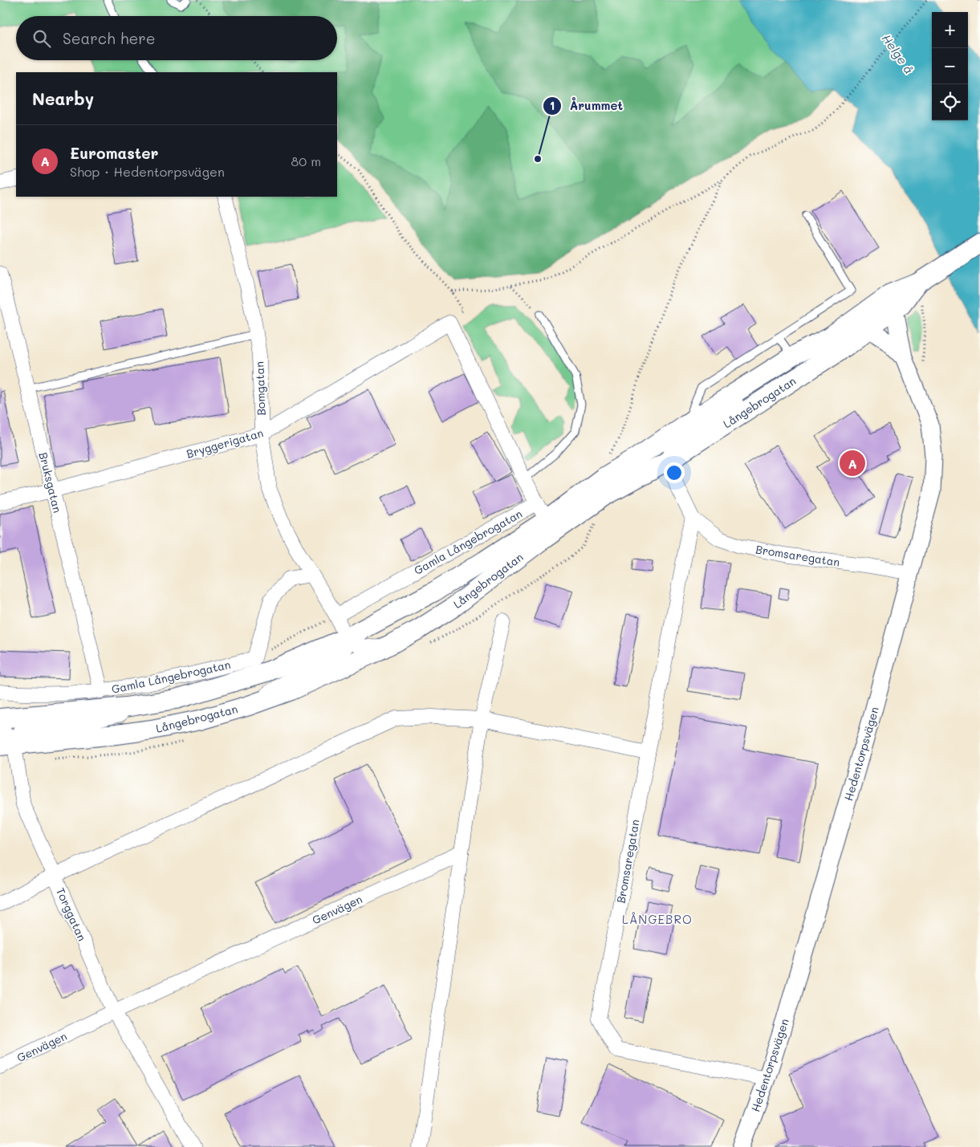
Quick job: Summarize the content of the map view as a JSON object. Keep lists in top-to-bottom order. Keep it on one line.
{"streets":{"main road":["Långebrogatan"],"street":["Bomgatan","Bryggerigatan","Bruksgatan","Gamla Långebrogatan","Bromsaregatan","Hedentorpsvägen","Genvägen","Torggatan"]},"crossings":[["Bomgatan","Långebrogatan"],["Bomgatan","Bryggerigatan"],["Bomgatan","Gamla Långebrogatan"],["Långebrogatan","Bromsaregatan"],["Långebrogatan","Hedentorpsvägen"],["Långebrogatan","Torggatan"],["Bryggerigatan","Bruksgatan"],["Bruksgatan","Gamla Långebrogatan"],["Bromsaregatan","Hedentorpsvägen"],["Genvägen","Torggatan"]],"districts":["LÅNGEBRO"],"water":["Helge å"],"places":["Årummet"],"page":{"map_buttons":["+","−"],"search":"Search here","heading":"Nearby","list":[{"mark":"A","name":"Euromaster","note":"Shop · Hedentorpsvägen","value":"80 m"}],"pins":"A"}}
